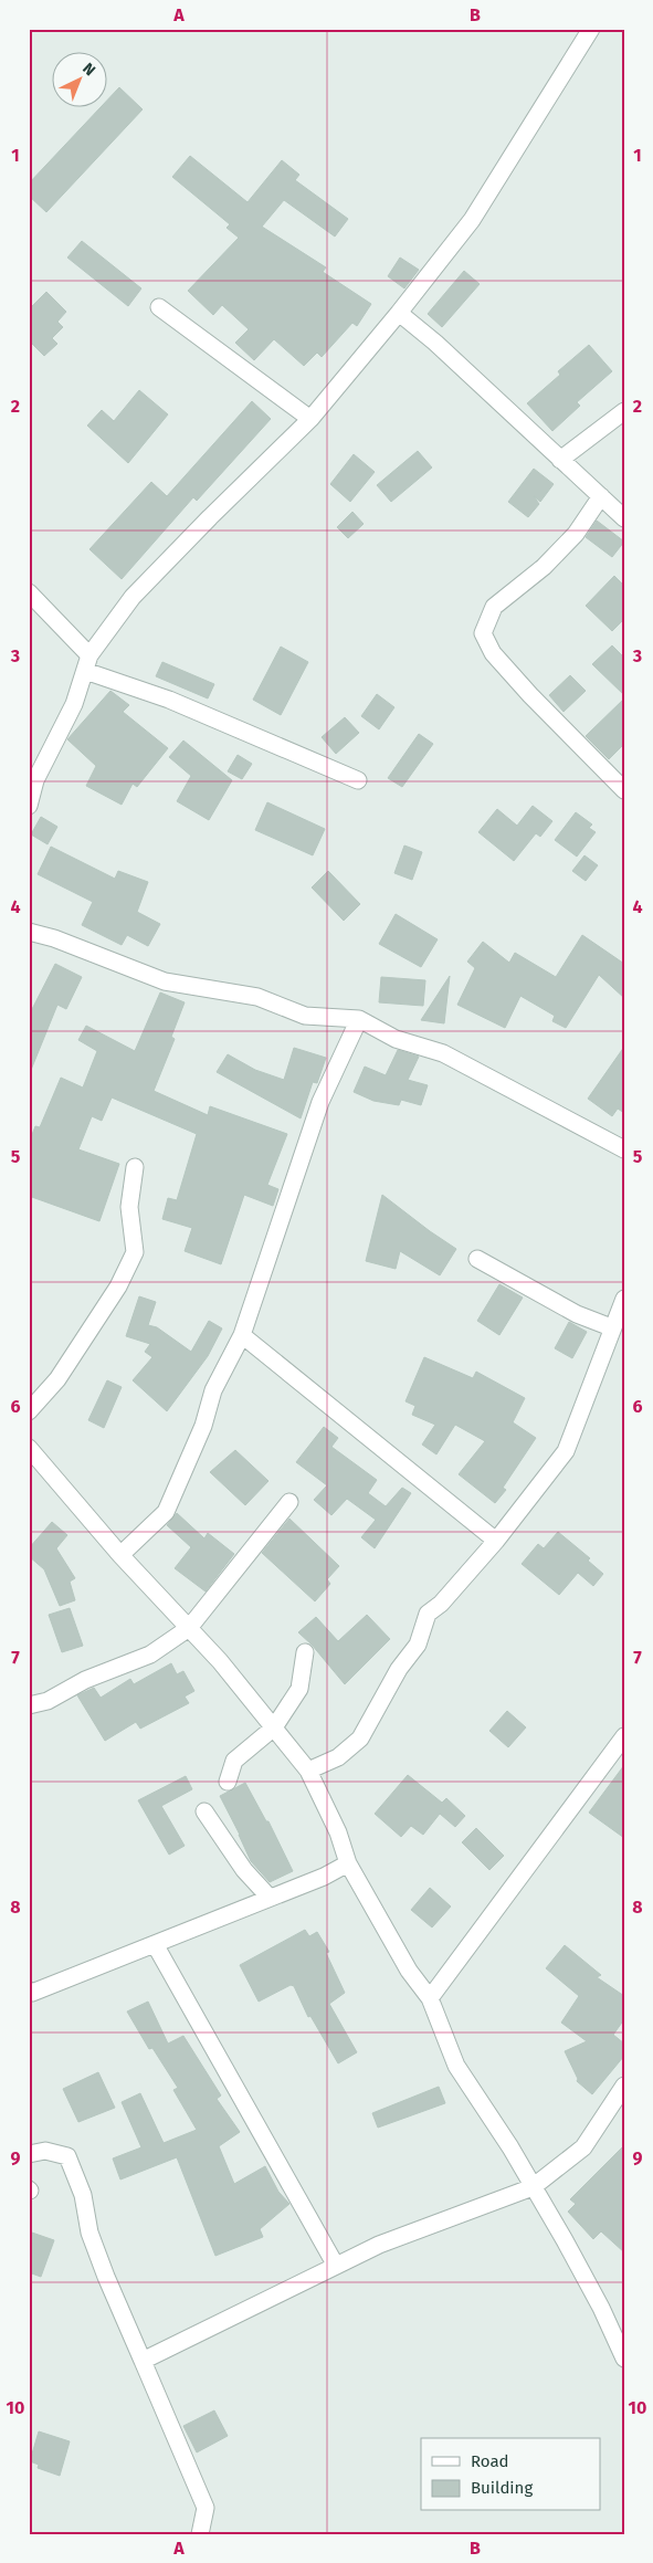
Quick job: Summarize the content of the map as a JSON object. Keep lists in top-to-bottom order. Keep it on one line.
{"legend":["Road","Building"],"north":"top right","grid":{"columns":["A","B"],"rows":["1","2","3","4","5","6","7","8","9","10"]}}
